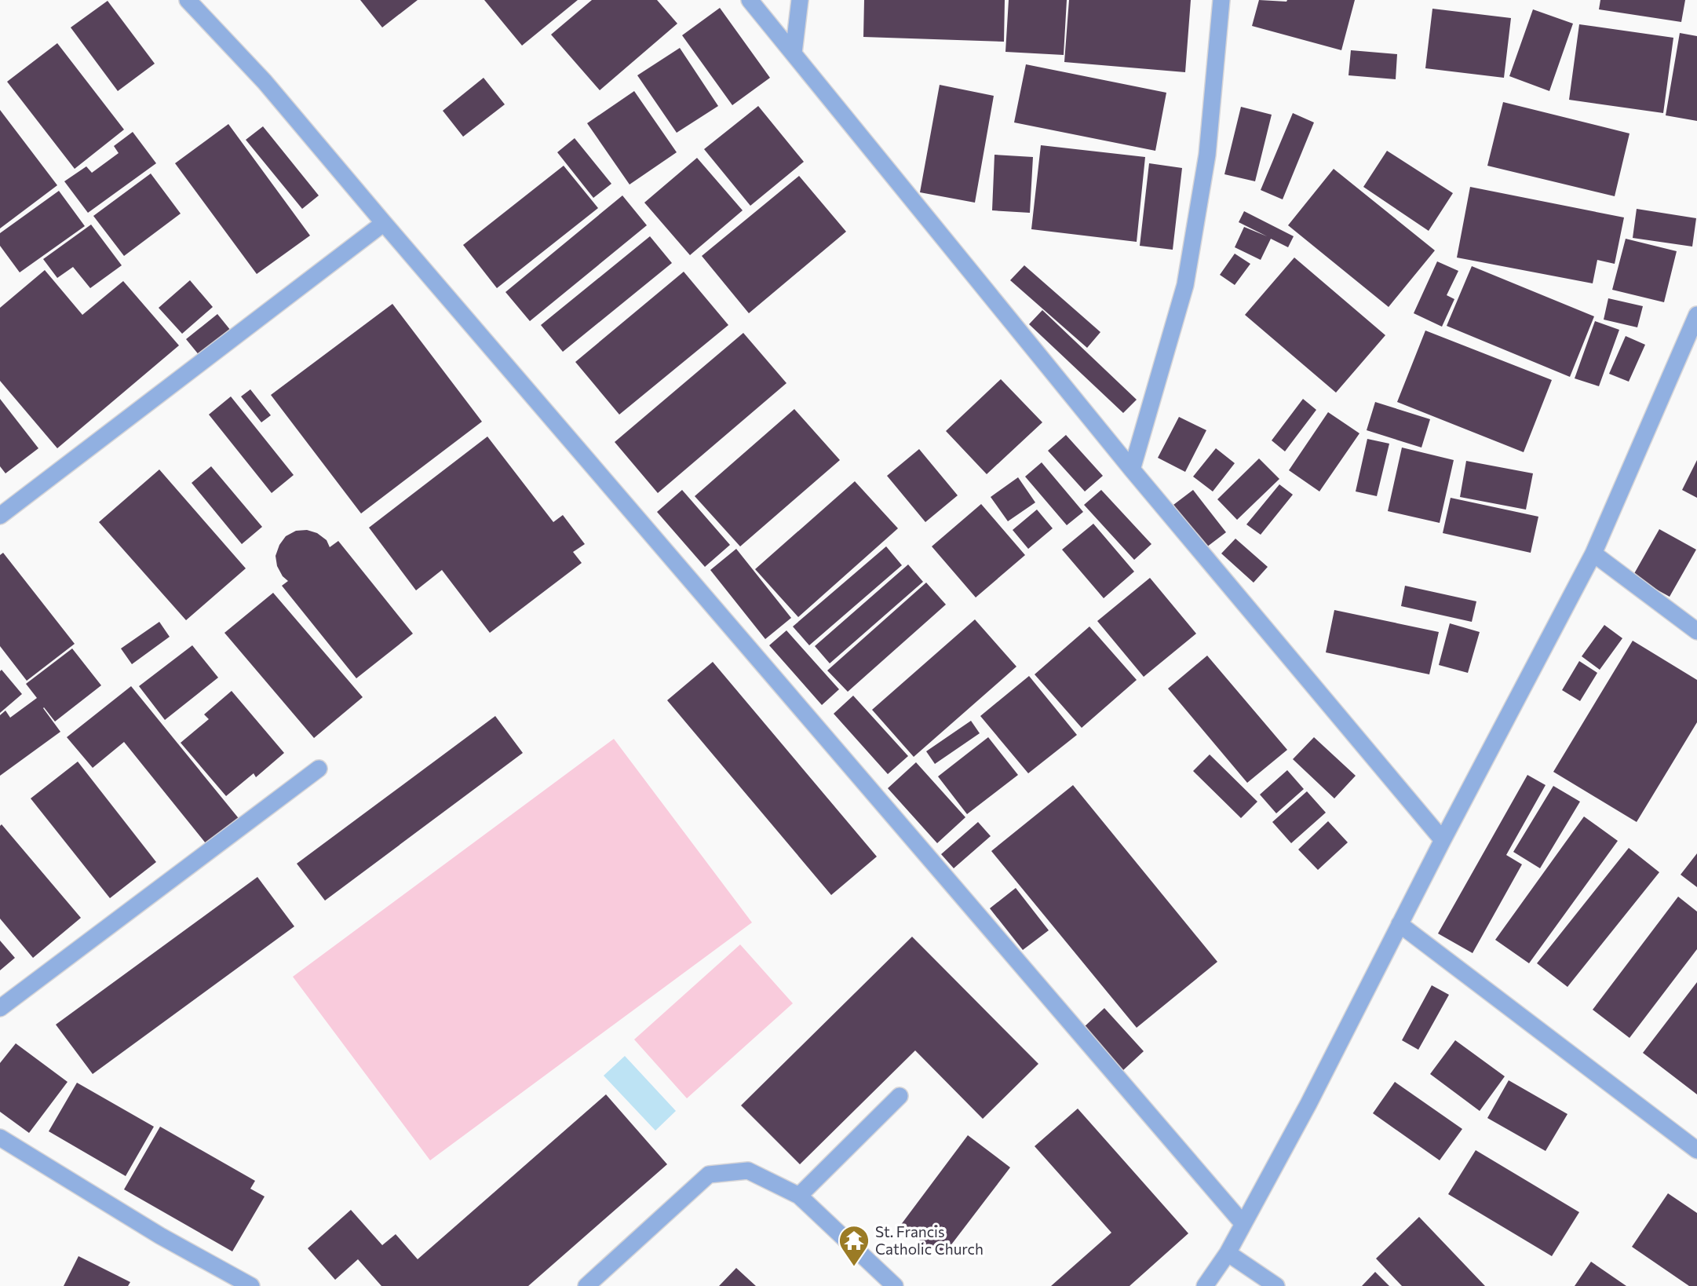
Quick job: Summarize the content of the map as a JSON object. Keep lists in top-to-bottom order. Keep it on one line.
{"places":{"temple":["St. Francis Catholic Church"]}}
